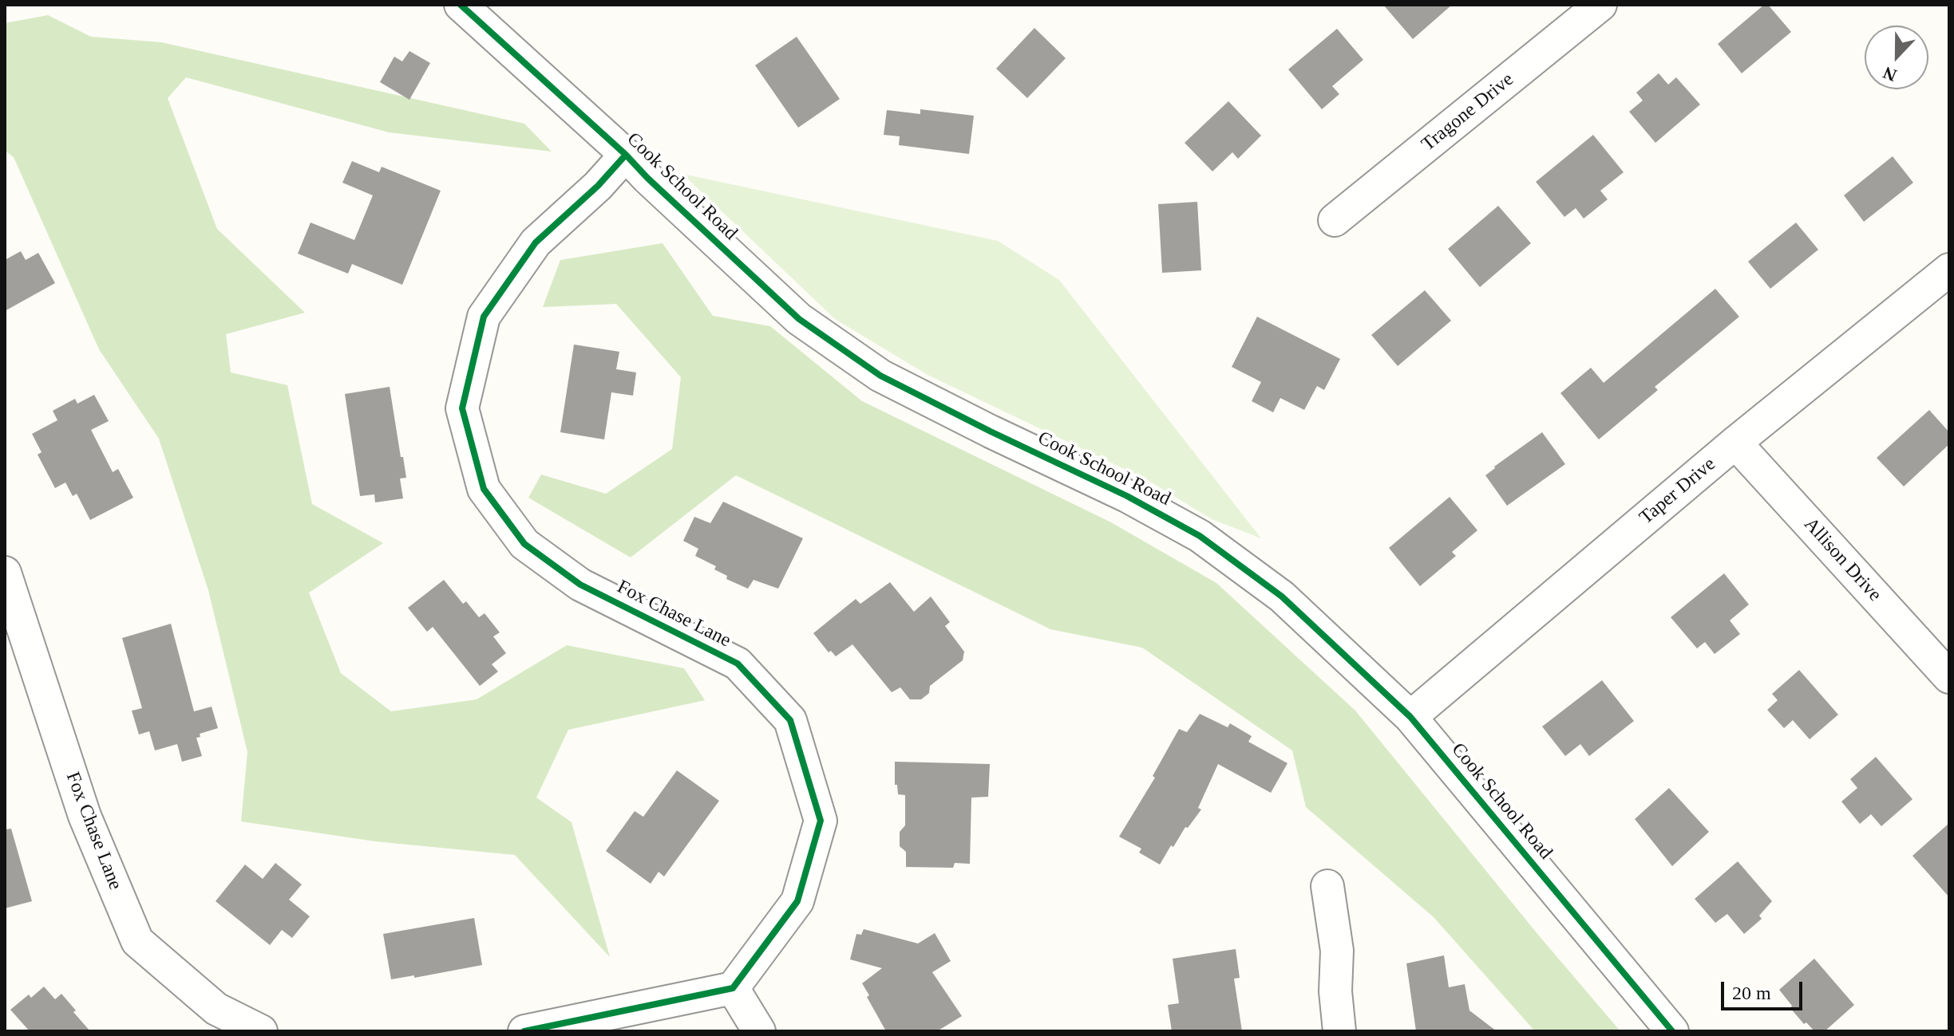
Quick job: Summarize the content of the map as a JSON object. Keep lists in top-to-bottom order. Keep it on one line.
{"streets":{"street":["Tragone Drive","Cook School Road","Taper Drive","Allison Drive","Fox Chase Lane"]},"crossings":[["Cook School Road","Taper Drive"],["Cook School Road","Fox Chase Lane"],["Taper Drive","Allison Drive"]],"scale_bar":"20 m","north":"bottom"}
